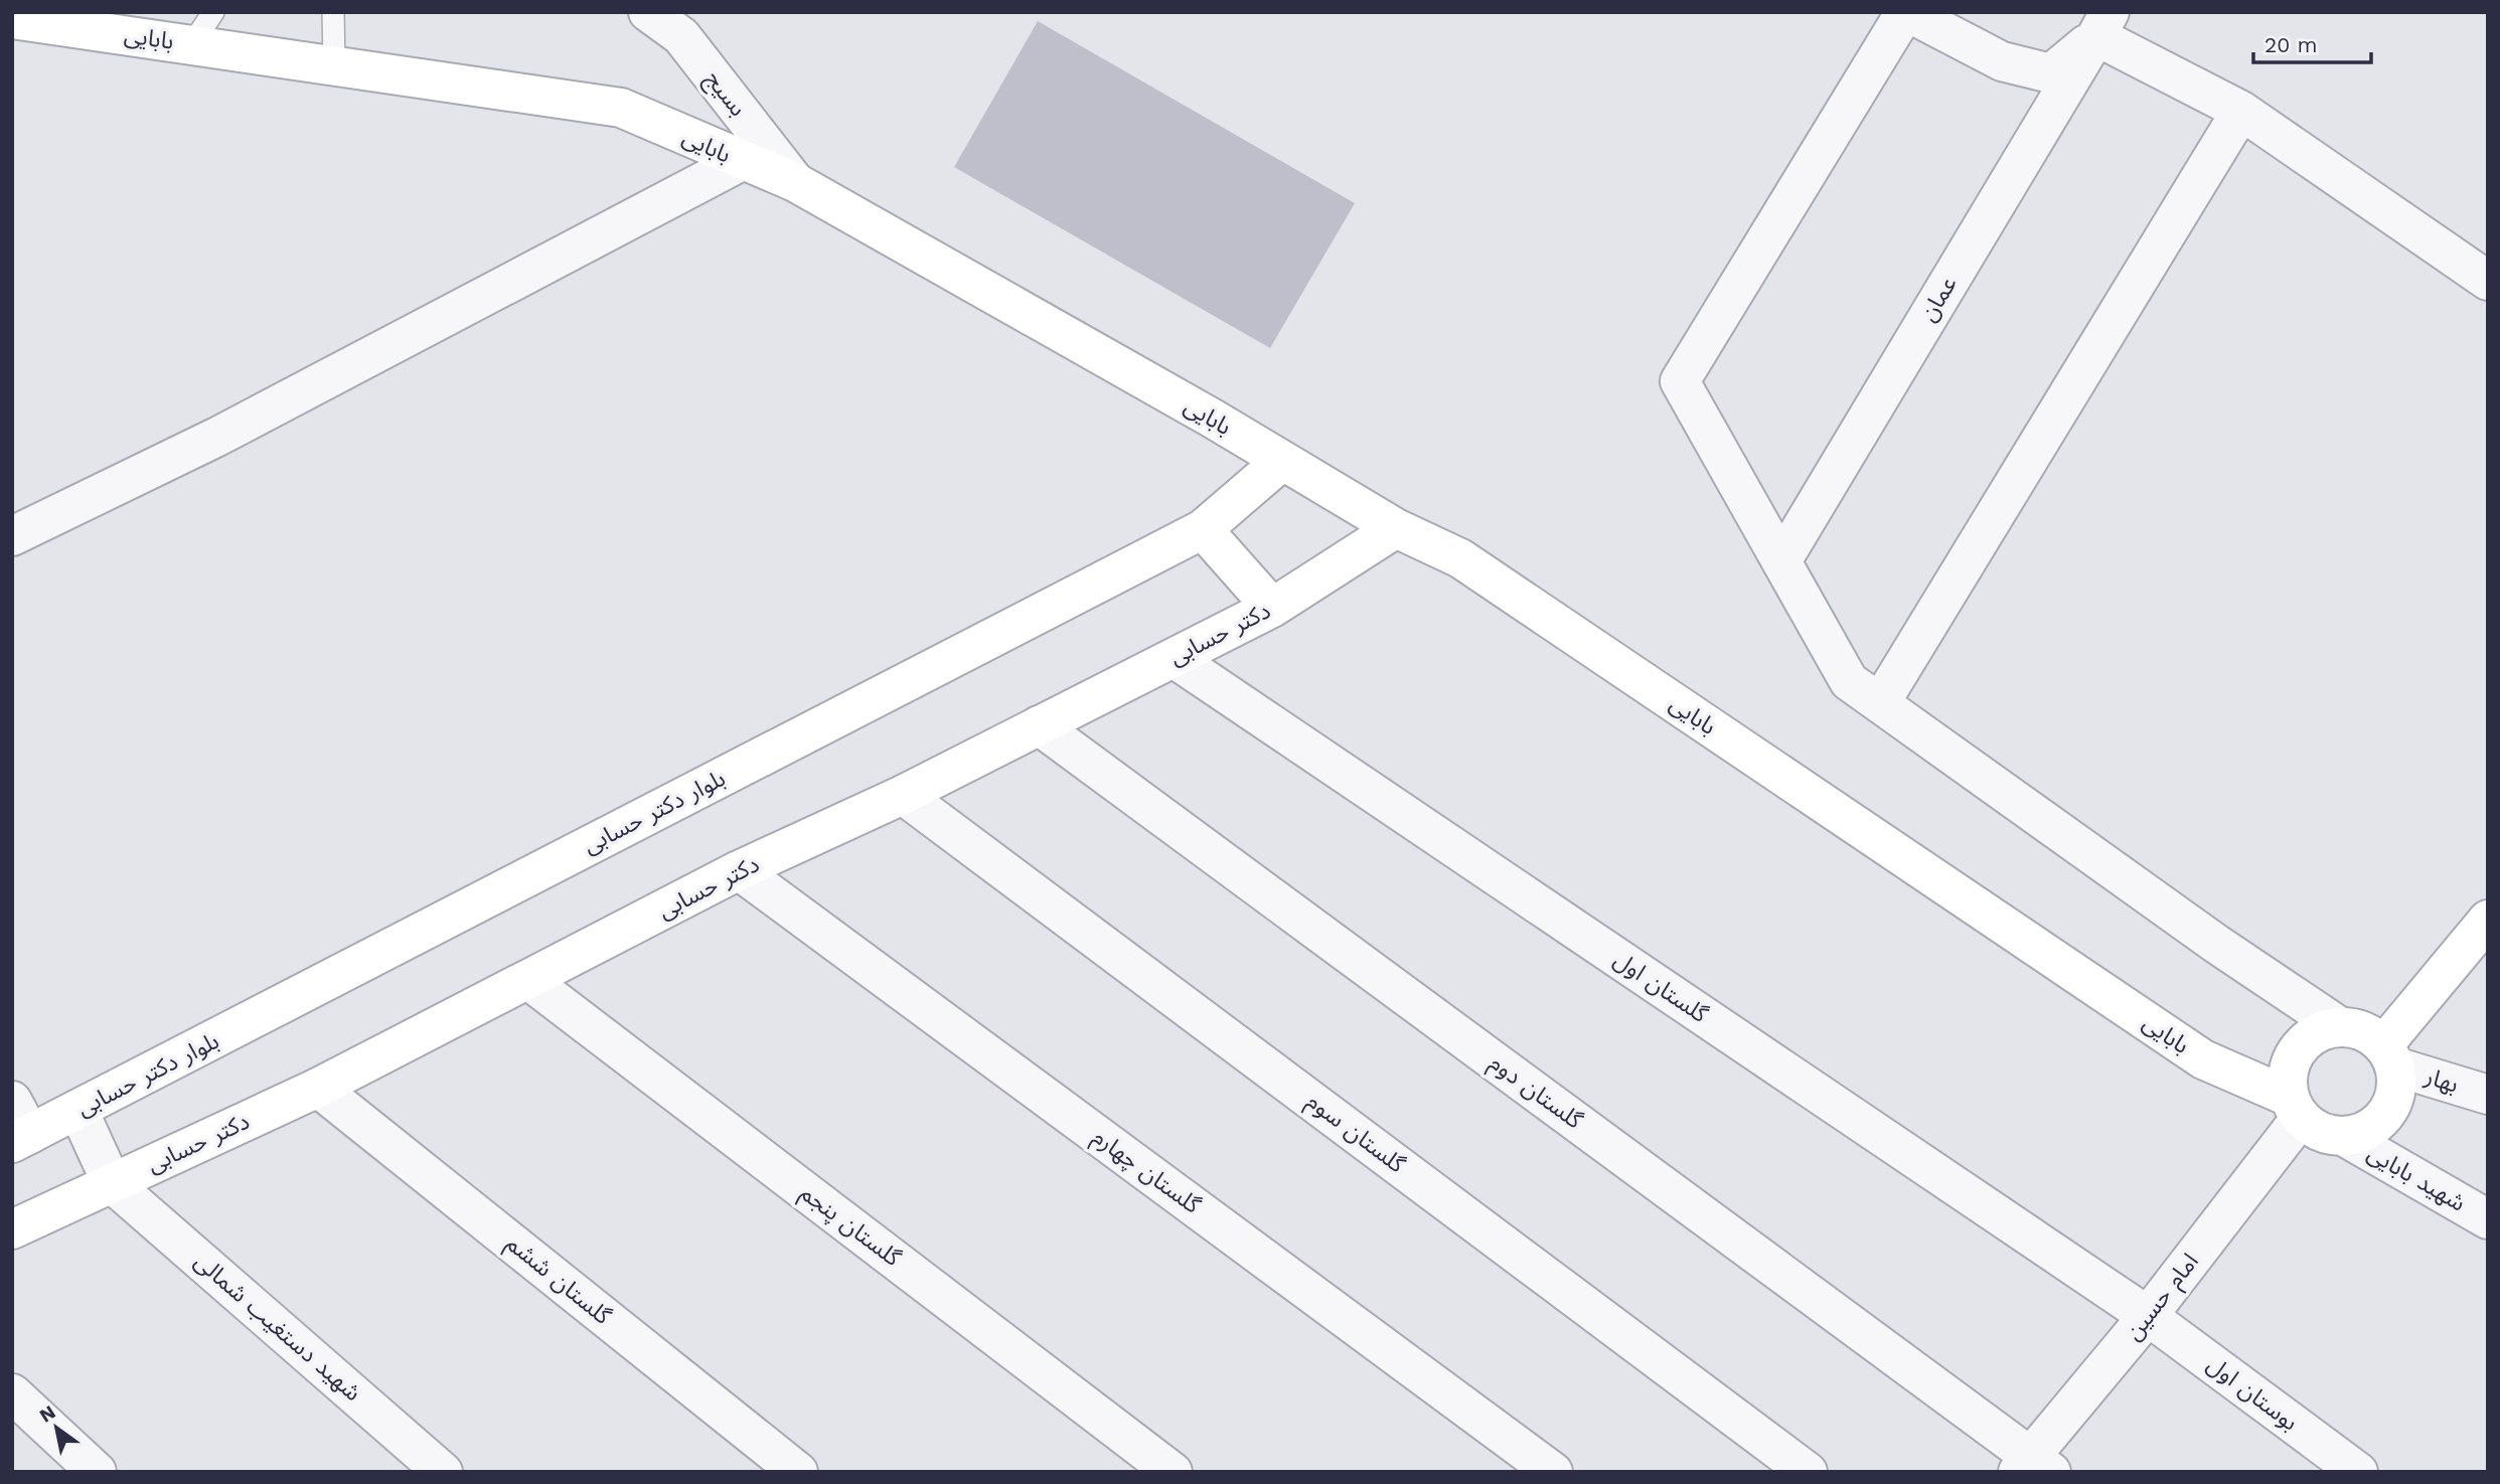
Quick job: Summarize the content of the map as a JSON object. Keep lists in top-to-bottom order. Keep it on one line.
{"streets":{"street":["بابایی","بسیج","عمان","دکتر حسابی","بلوار دکتر حسابی","گلستان اول","بهار","گلستان دوم","گلستان سوم","گلستان چهارم","شهید بابایی","گلستان پنجم","گلستان ششم","امام حسین","شهید دستغیب شمالی","بوستان اول"]},"crossings":[["بابایی","بسیج"],["بابایی","دکتر حسابی"],["بابایی","بلوار دکتر حسابی"],["بابایی","بهار"],["بابایی","شهید بابایی"],["بابایی","امام حسین"],["دکتر حسابی","گلستان اول"],["دکتر حسابی","گلستان دوم"],["دکتر حسابی","گلستان سوم"],["دکتر حسابی","گلستان چهارم"],["دکتر حسابی","گلستان پنجم"],["دکتر حسابی","گلستان ششم"],["دکتر حسابی","شهید دستغیب شمالی"],["گلستان اول","امام حسین"],["گلستان اول","بوستان اول"],["بهار","شهید بابایی"],["بهار","امام حسین"],["گلستان دوم","امام حسین"],["شهید بابایی","امام حسین"],["امام حسین","بوستان اول"]],"scale_bar":"20 m","north":"top left"}
